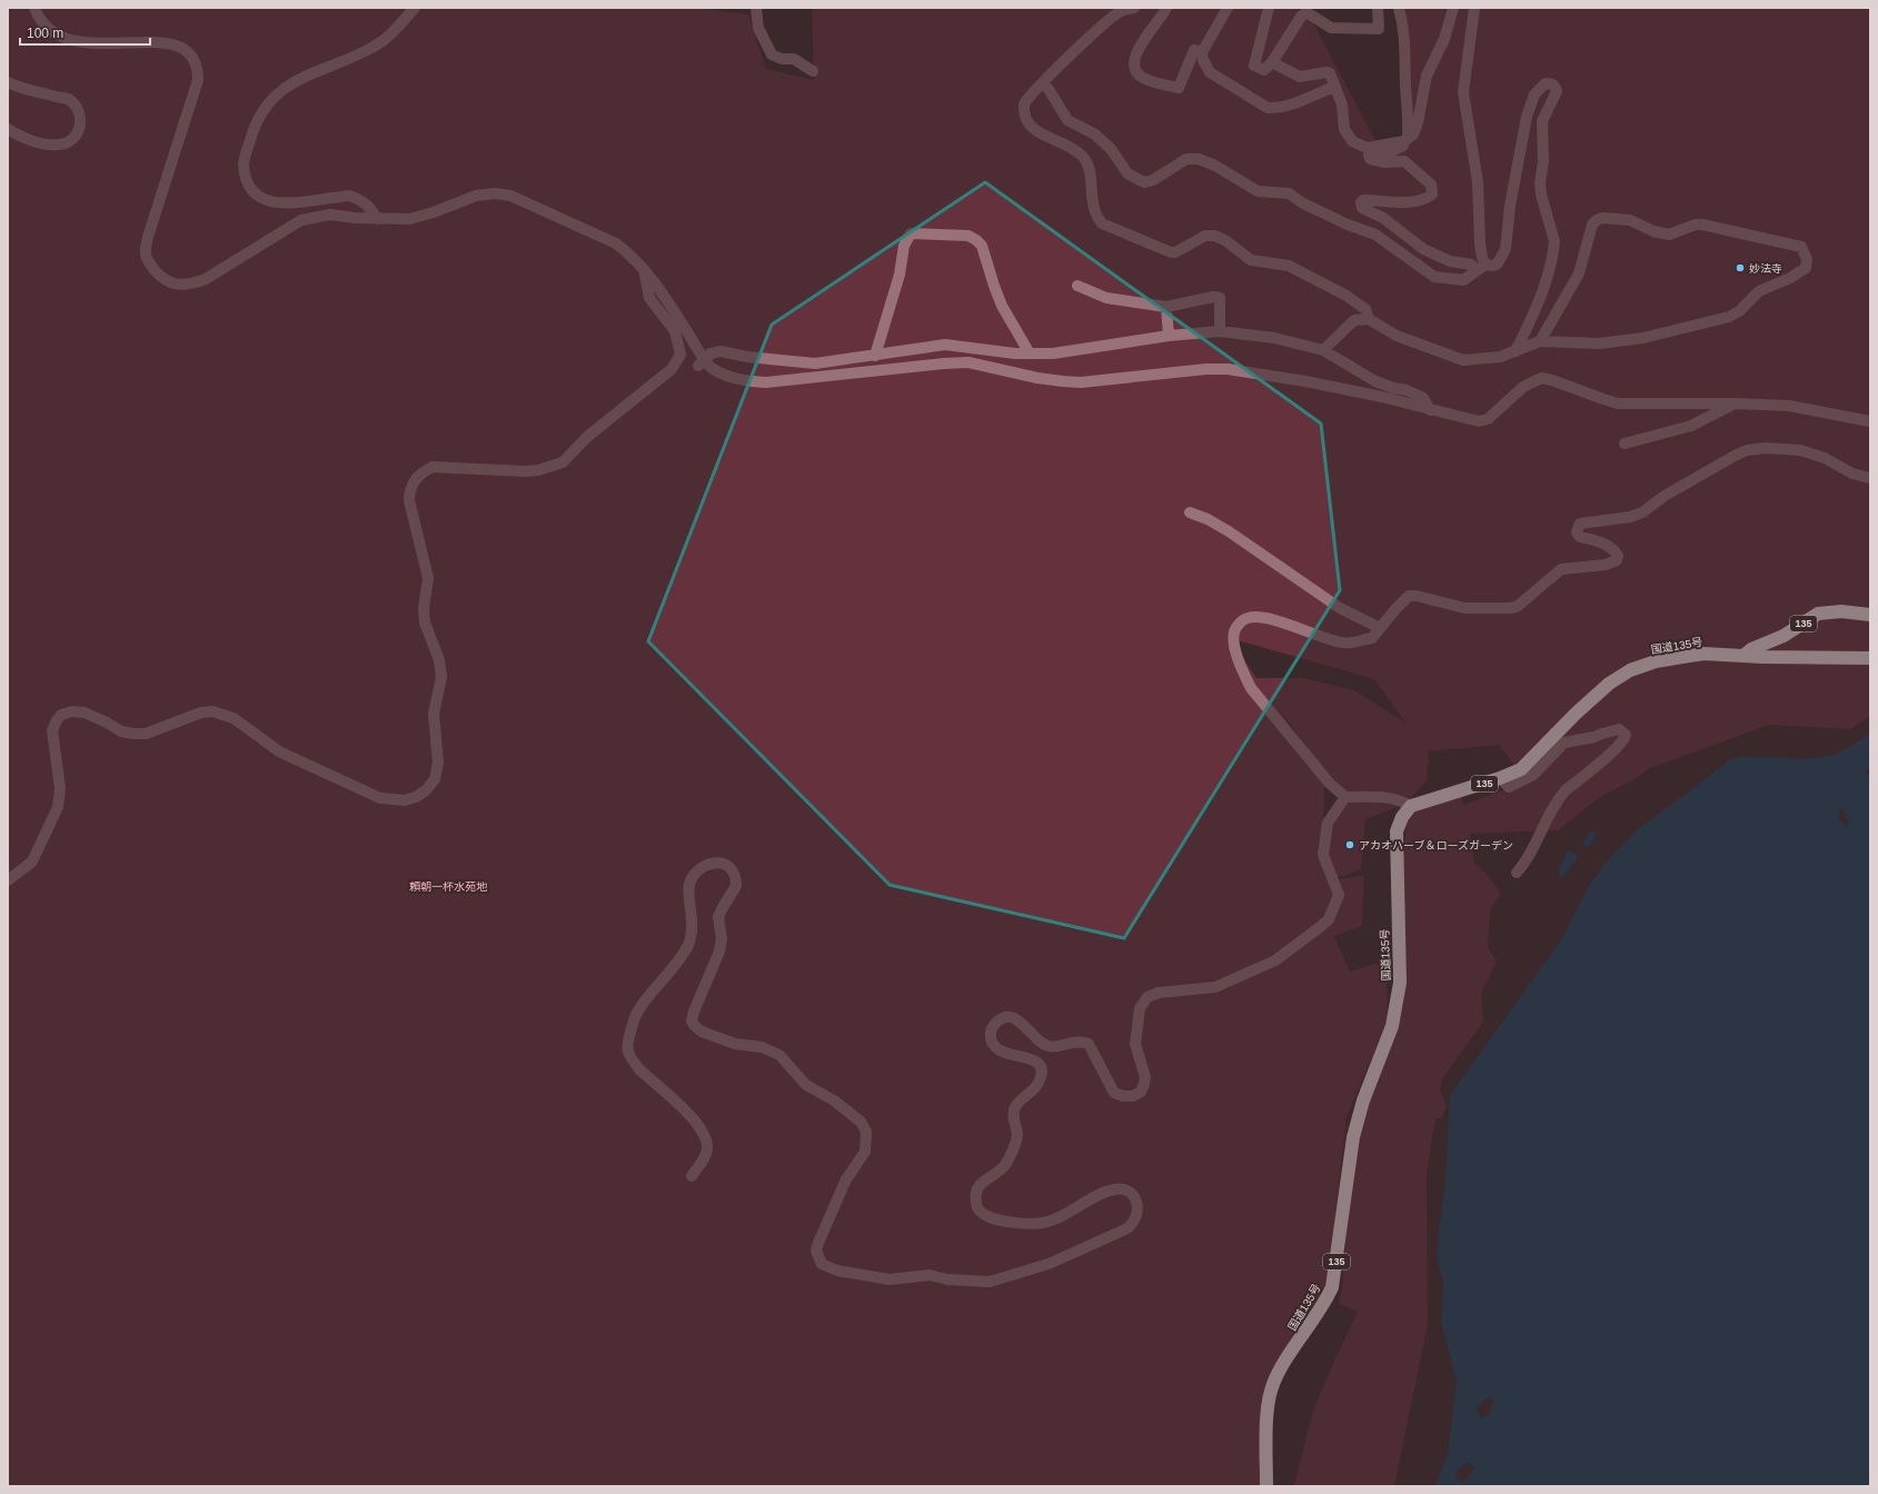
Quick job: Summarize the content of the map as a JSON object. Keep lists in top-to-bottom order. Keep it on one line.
{"streets":{"highway":["135","国道135号"]},"crossings":[["135","国道135号"]],"parks":["頼朝一杯水苑地"],"places":["妙法寺","アカオハーブ＆ローズガーデン"],"scale_bar":"100 m"}
